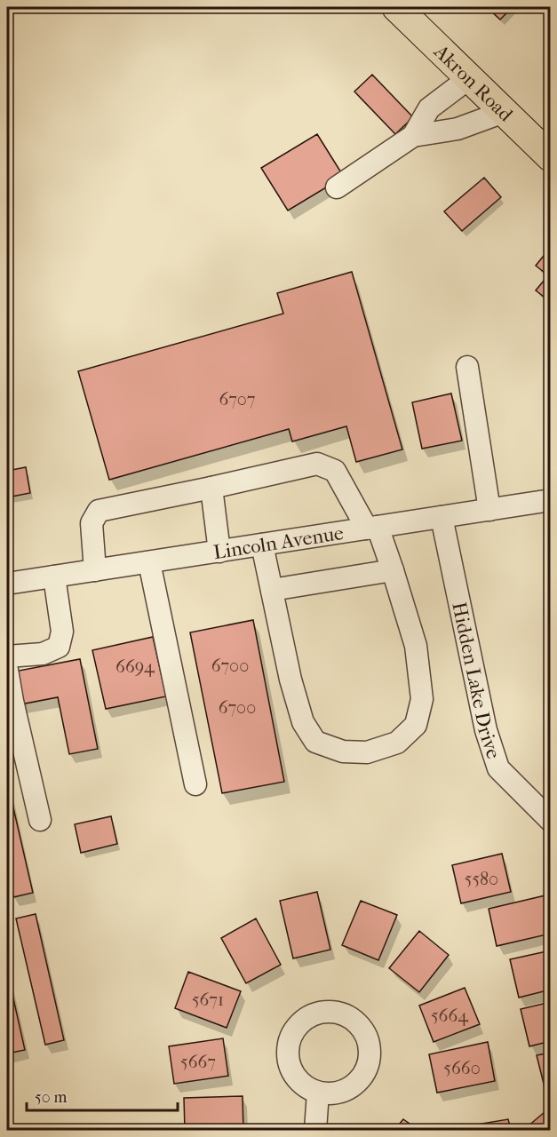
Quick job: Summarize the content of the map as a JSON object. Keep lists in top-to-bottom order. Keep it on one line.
{"streets":{"main road":["Akron Road"],"street":["Lincoln Avenue","Hidden Lake Drive"]},"crossings":[["Lincoln Avenue","Hidden Lake Drive"]],"house_numbers":["6707","6700","6694","6700","5580","5671","5664","5667","5660"],"scale_bar":"50 m"}
